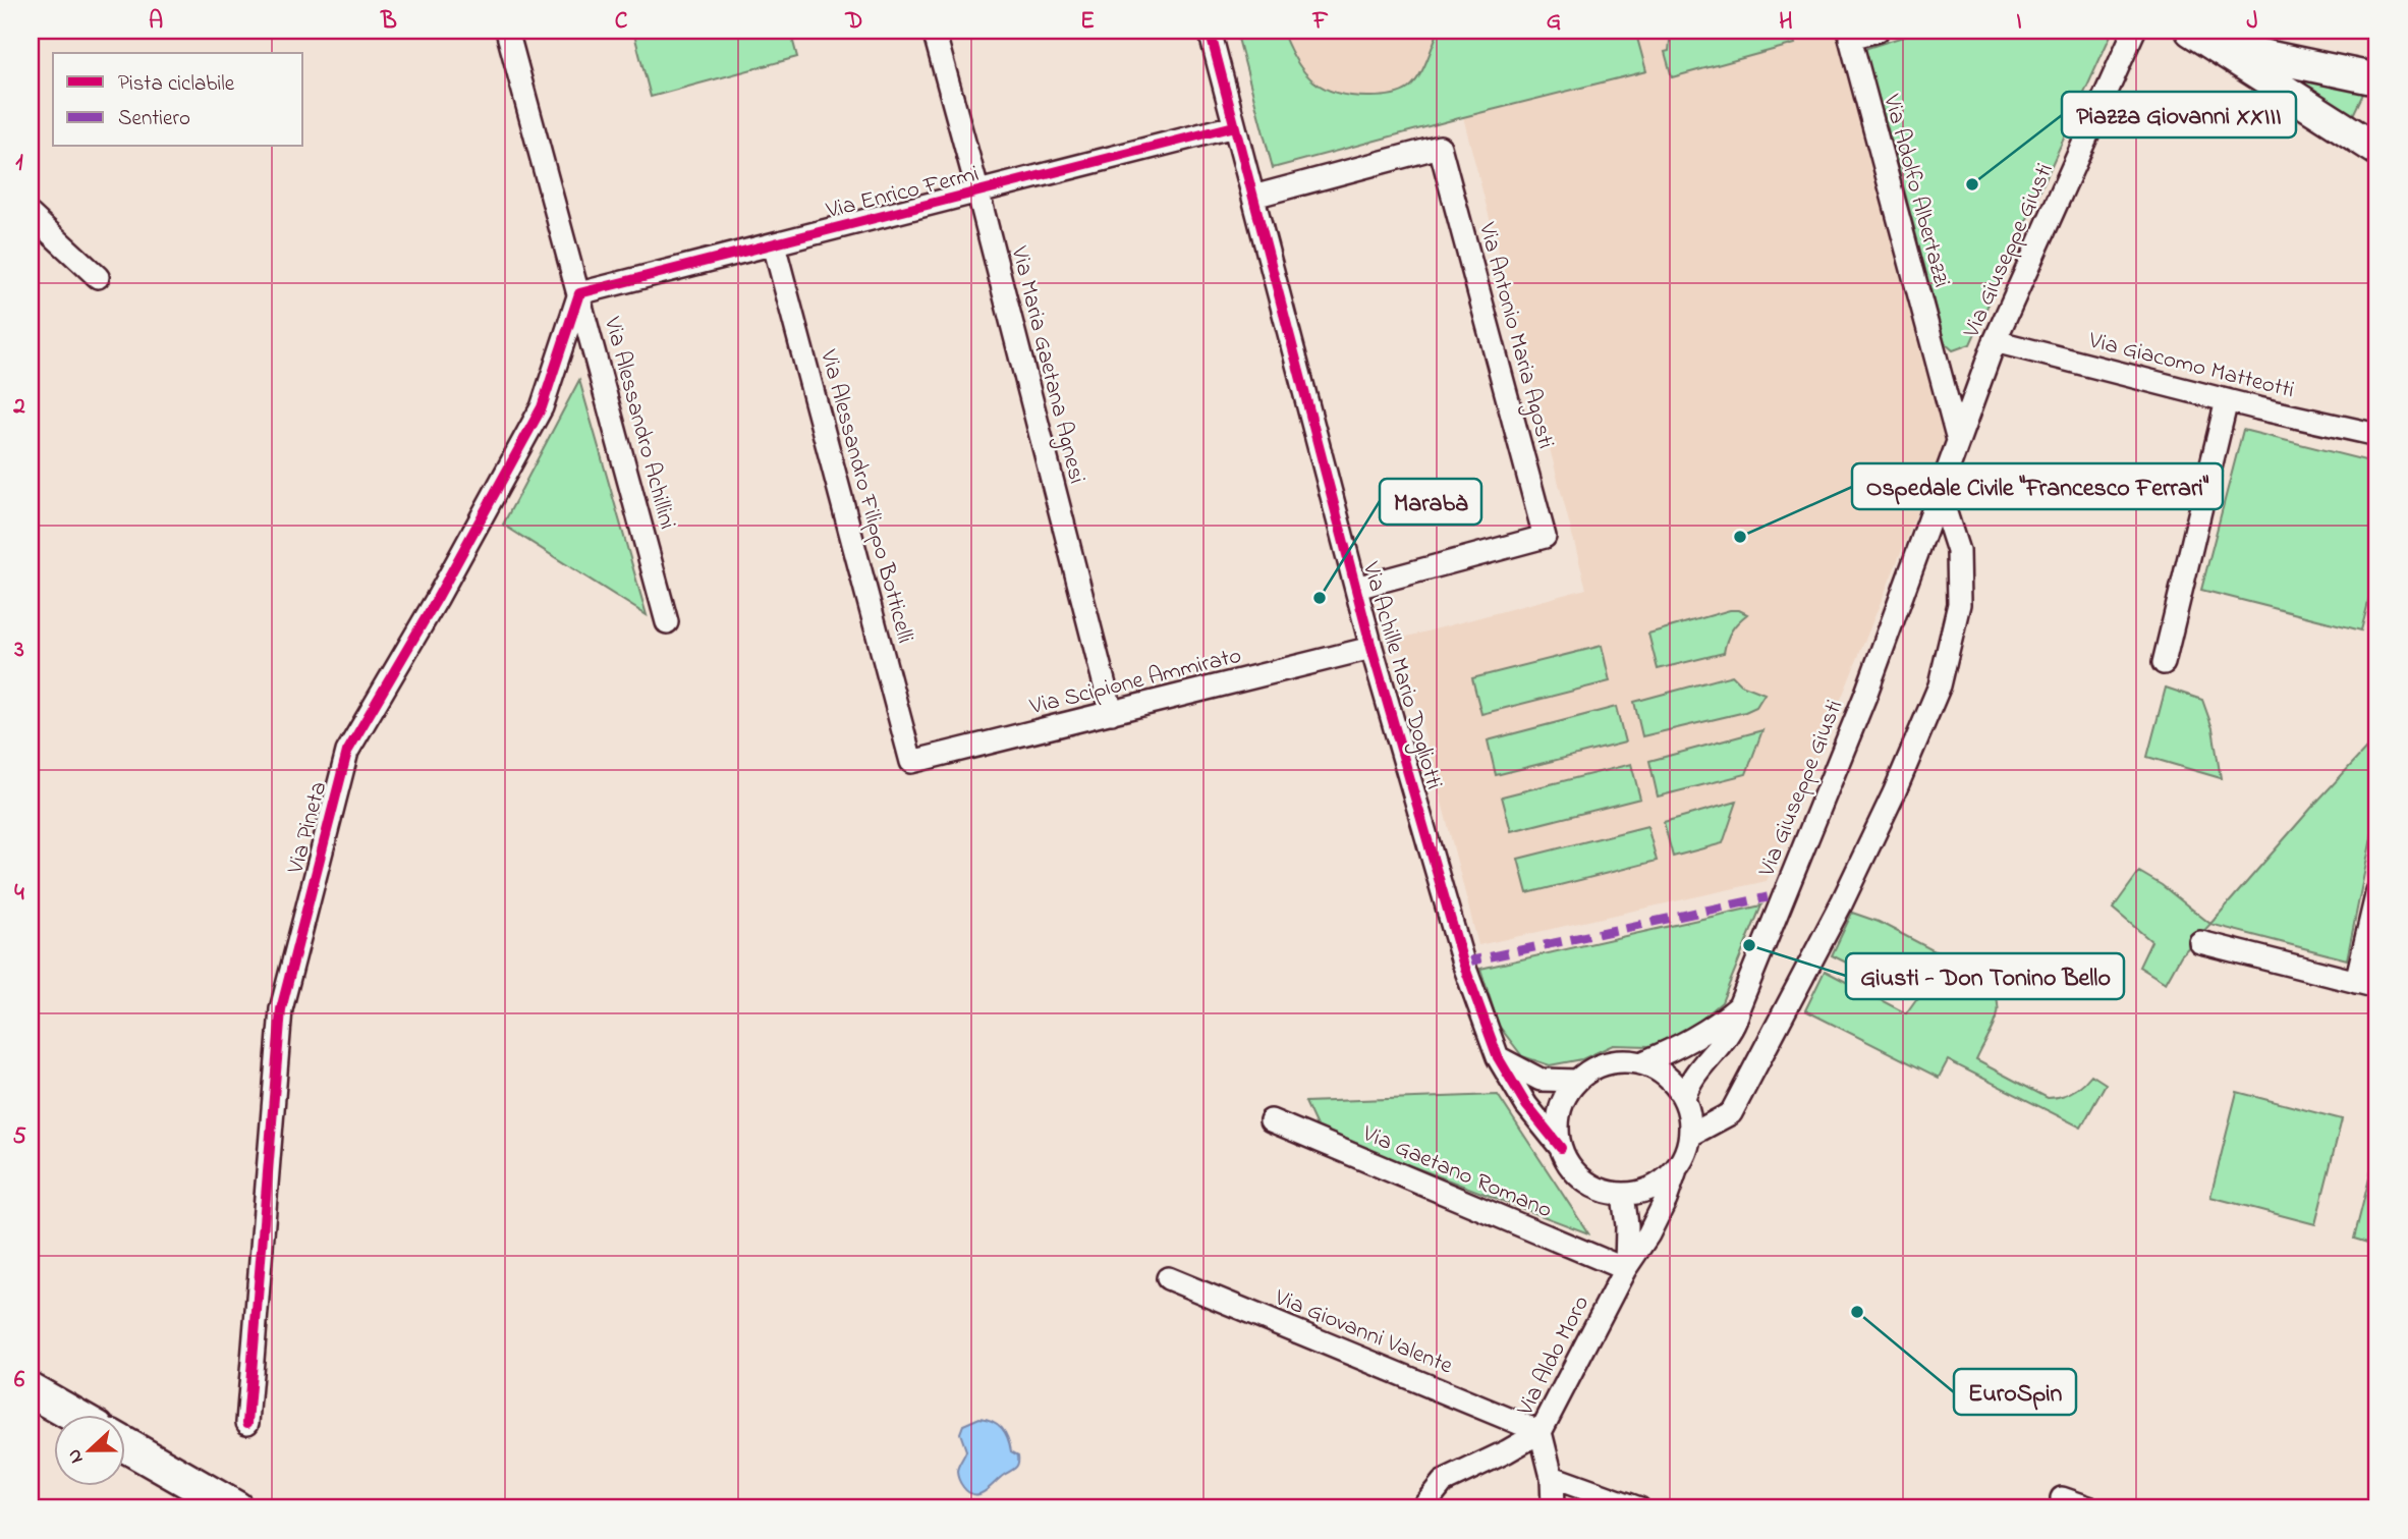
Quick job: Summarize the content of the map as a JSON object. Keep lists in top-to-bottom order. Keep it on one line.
{"streets":{"street":["Via Enrico Fermi","Via Adolfo Albertazzi","Via Giuseppe Giusti","Via Antonio Maria Agosti","Via Giacomo Matteotti","Via Maria Gaetana Agnesi","Via Alessandro Achillini","Via Alessandro Filippo Botticelli","Via Achille Mario Dogliotti","Via Scipione Ammirato","Via Pineta","Via Gaetano Romano","Via Giovanni Valente","Via Aldo Moro"]},"crossings":[["Via Enrico Fermi","Via Maria Gaetana Agnesi"],["Via Enrico Fermi","Via Alessandro Achillini"],["Via Enrico Fermi","Via Alessandro Filippo Botticelli"],["Via Enrico Fermi","Via Achille Mario Dogliotti"],["Via Enrico Fermi","Via Pineta"],["Via Adolfo Albertazzi","Via Giuseppe Giusti"],["Via Giuseppe Giusti","Via Giacomo Matteotti"],["Via Giuseppe Giusti","Via Achille Mario Dogliotti"],["Via Giuseppe Giusti","Via Aldo Moro"],["Via Antonio Maria Agosti","Via Achille Mario Dogliotti"],["Via Maria Gaetana Agnesi","Via Scipione Ammirato"],["Via Alessandro Achillini","Via Pineta"],["Via Alessandro Filippo Botticelli","Via Scipione Ammirato"],["Via Achille Mario Dogliotti","Via Scipione Ammirato"],["Via Achille Mario Dogliotti","Via Aldo Moro"],["Via Gaetano Romano","Via Aldo Moro"],["Via Giovanni Valente","Via Aldo Moro"]],"places":["Piazza Giovanni XXIII","Ospedale Civile \"Francesco Ferrari\"","Marabà","Giusti - Don Tonino Bello","EuroSpin"],"legend":["Pista ciclabile","Sentiero"],"north":"left","grid":{"columns":["A","B","C","D","E","F","G","H","I","J"],"rows":["1","2","3","4","5","6"]}}
